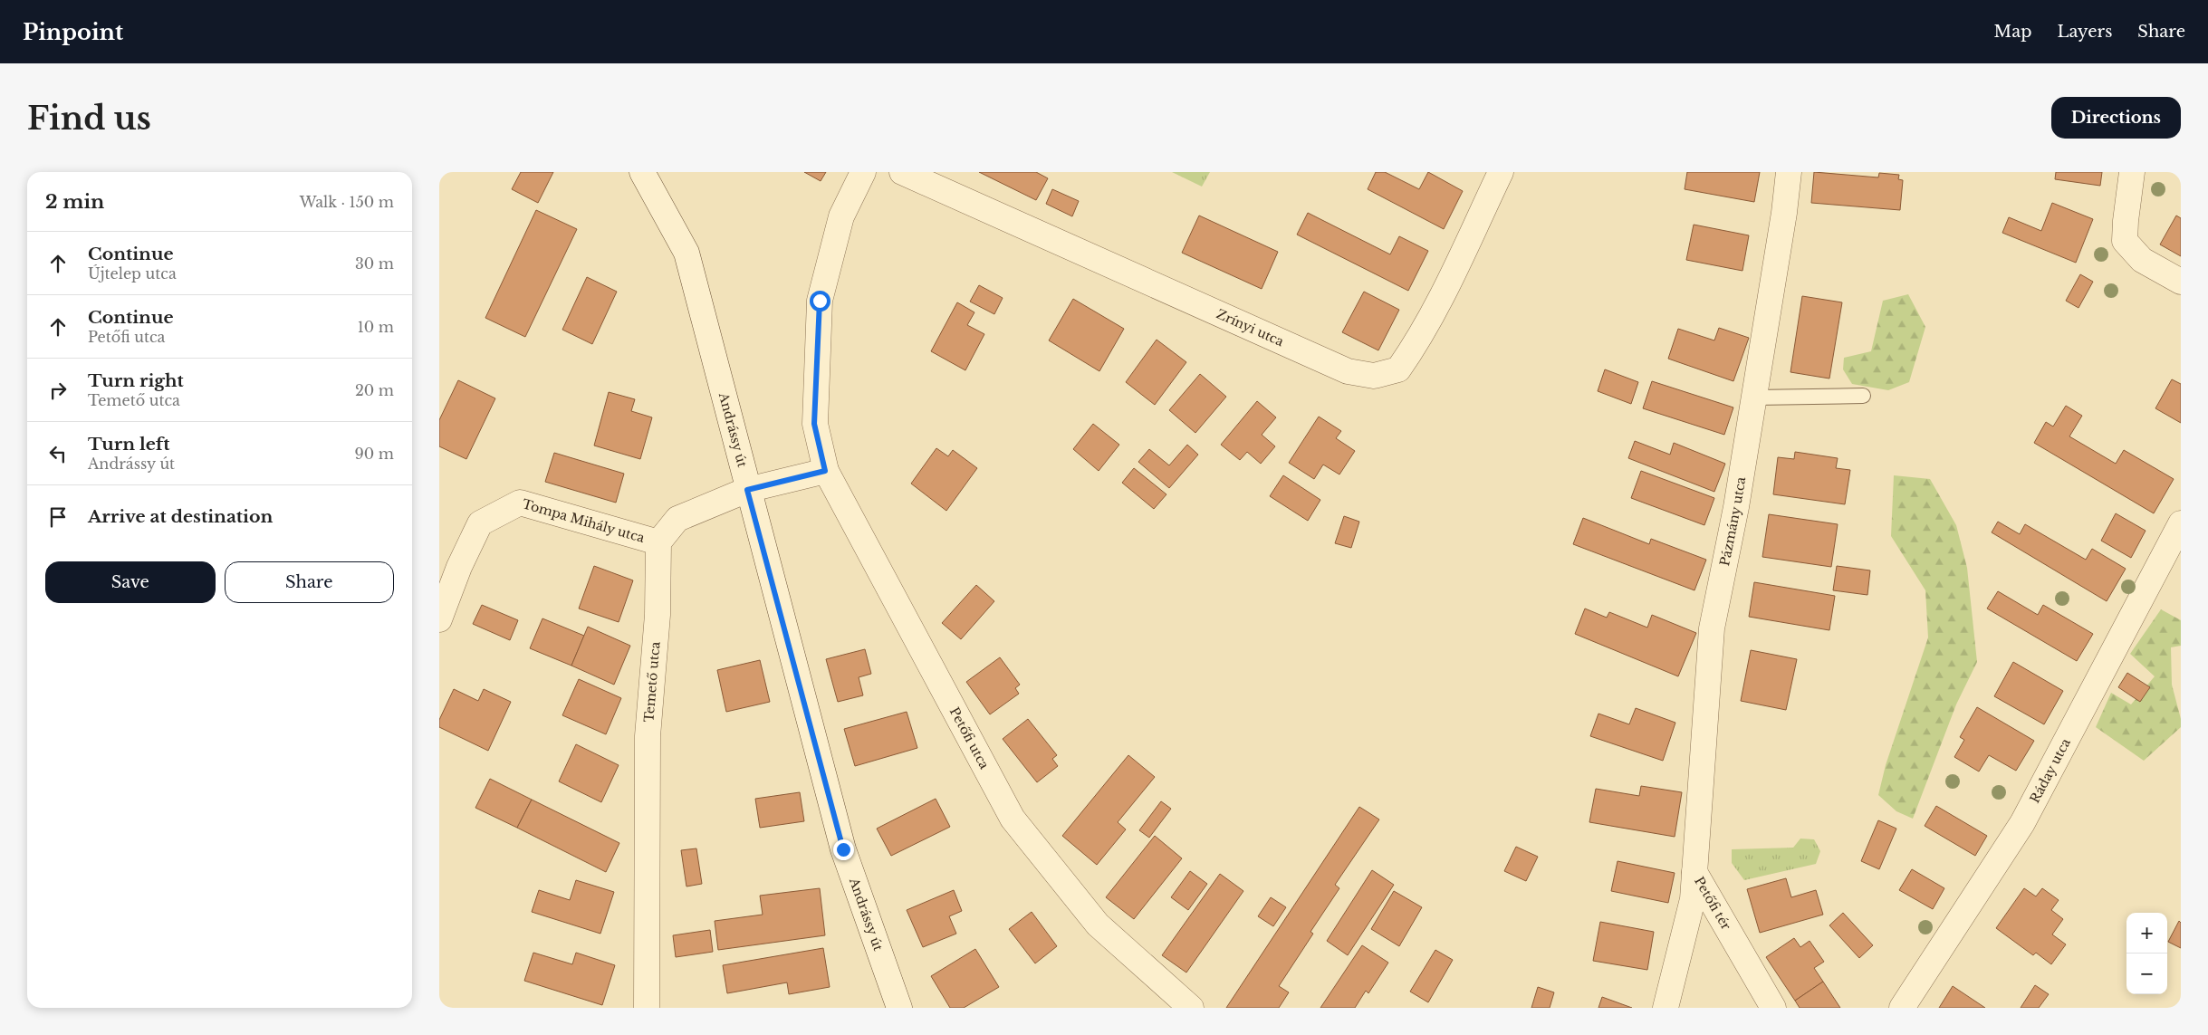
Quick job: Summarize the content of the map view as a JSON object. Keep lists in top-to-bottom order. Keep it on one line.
{"streets":{"street":["Zrínyi utca","Andrássy út","Pázmány utca","Tompa Mihály utca","Temető utca","Petőfi utca","Ráday utca","Petőfi tér"]},"crossings":[["Pázmány utca","Petőfi tér"],["Tompa Mihály utca","Temető utca"]],"page":{"header":"Pinpoint","nav":["Map","Layers","Share"],"buttons":["Directions",["Save","Share"]],"title":"Find us","heading":["2 min","Walk · 150 m"],"list":[["Continue","Újtelep utca","30 m"],["Continue","Petőfi utca","10 m"],["Turn right","Temető utca","20 m"],["Turn left","Andrássy út","90 m"],"Arrive at destination"],"map_buttons":["+","−"]}}
